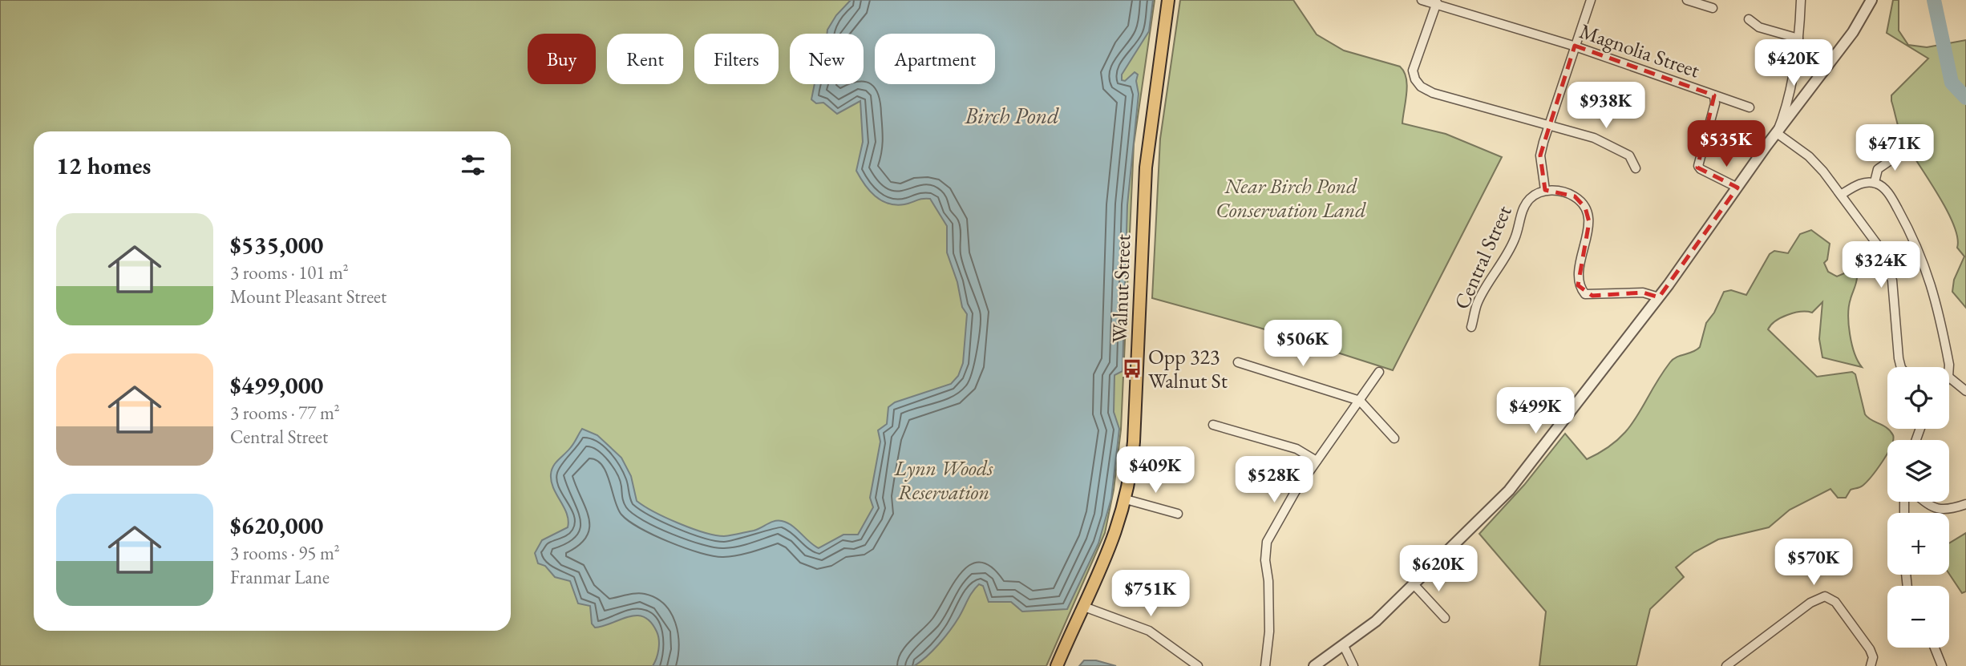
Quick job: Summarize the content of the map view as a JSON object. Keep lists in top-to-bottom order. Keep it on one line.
{"streets":{"main road":["Walnut Street"],"street":["Magnolia Street","Central Street"]},"water":["Birch Pond"],"parks":["Near Birch Pond Conservation Land","Lynn Woods Reservation"],"places":{"bus stop":["Opp 323 Walnut St"]},"page":{"chip":["Buy","Rent","Filters","New","Apartment"],"price":["$420K","$938K","$535K","$471K","$324K","$506K","$499K","$409K","$528K","$570K","$620K","$751K"],"heading":"12 homes","list":[{"name":"$535,000","note":"3 rooms · 101 m² · Mount Pleasant Street"},{"name":"$499,000","note":"3 rooms · 77 m² · Central Street"},{"name":"$620,000","note":"3 rooms · 95 m² · Franmar Lane"}],"map_buttons":["+","−"]}}
